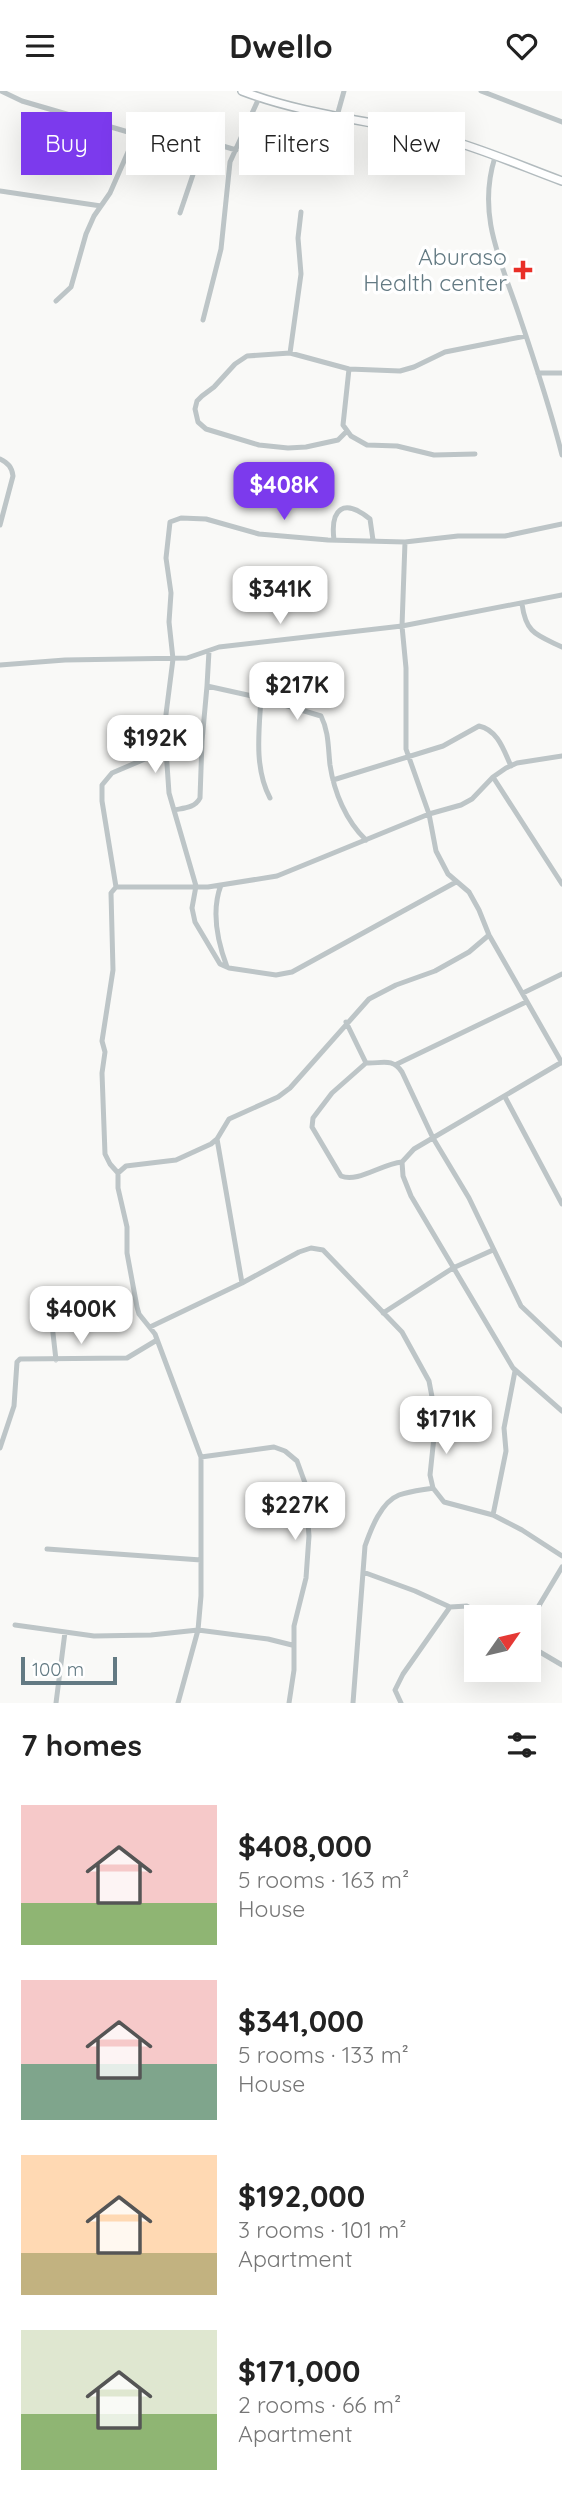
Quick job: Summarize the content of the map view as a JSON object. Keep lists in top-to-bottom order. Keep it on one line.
{"places":{"health":["Aburaso Health center"]},"scale_bar":"100 m","north":"top right","page":{"header":"Dwello","chip":["Buy","Rent","Filters","New"],"price":["$408K","$341K","$217K","$192K","$400K","$171K","$227K"],"scale":"100 m","heading":"7 homes","list":[{"name":"$408,000","note":"5 rooms · 163 m² · House"},{"name":"$341,000","note":"5 rooms · 133 m² · House"},{"name":"$192,000","note":"3 rooms · 101 m² · Apartment"},{"name":"$171,000","note":"2 rooms · 66 m² · Apartment"}]}}
